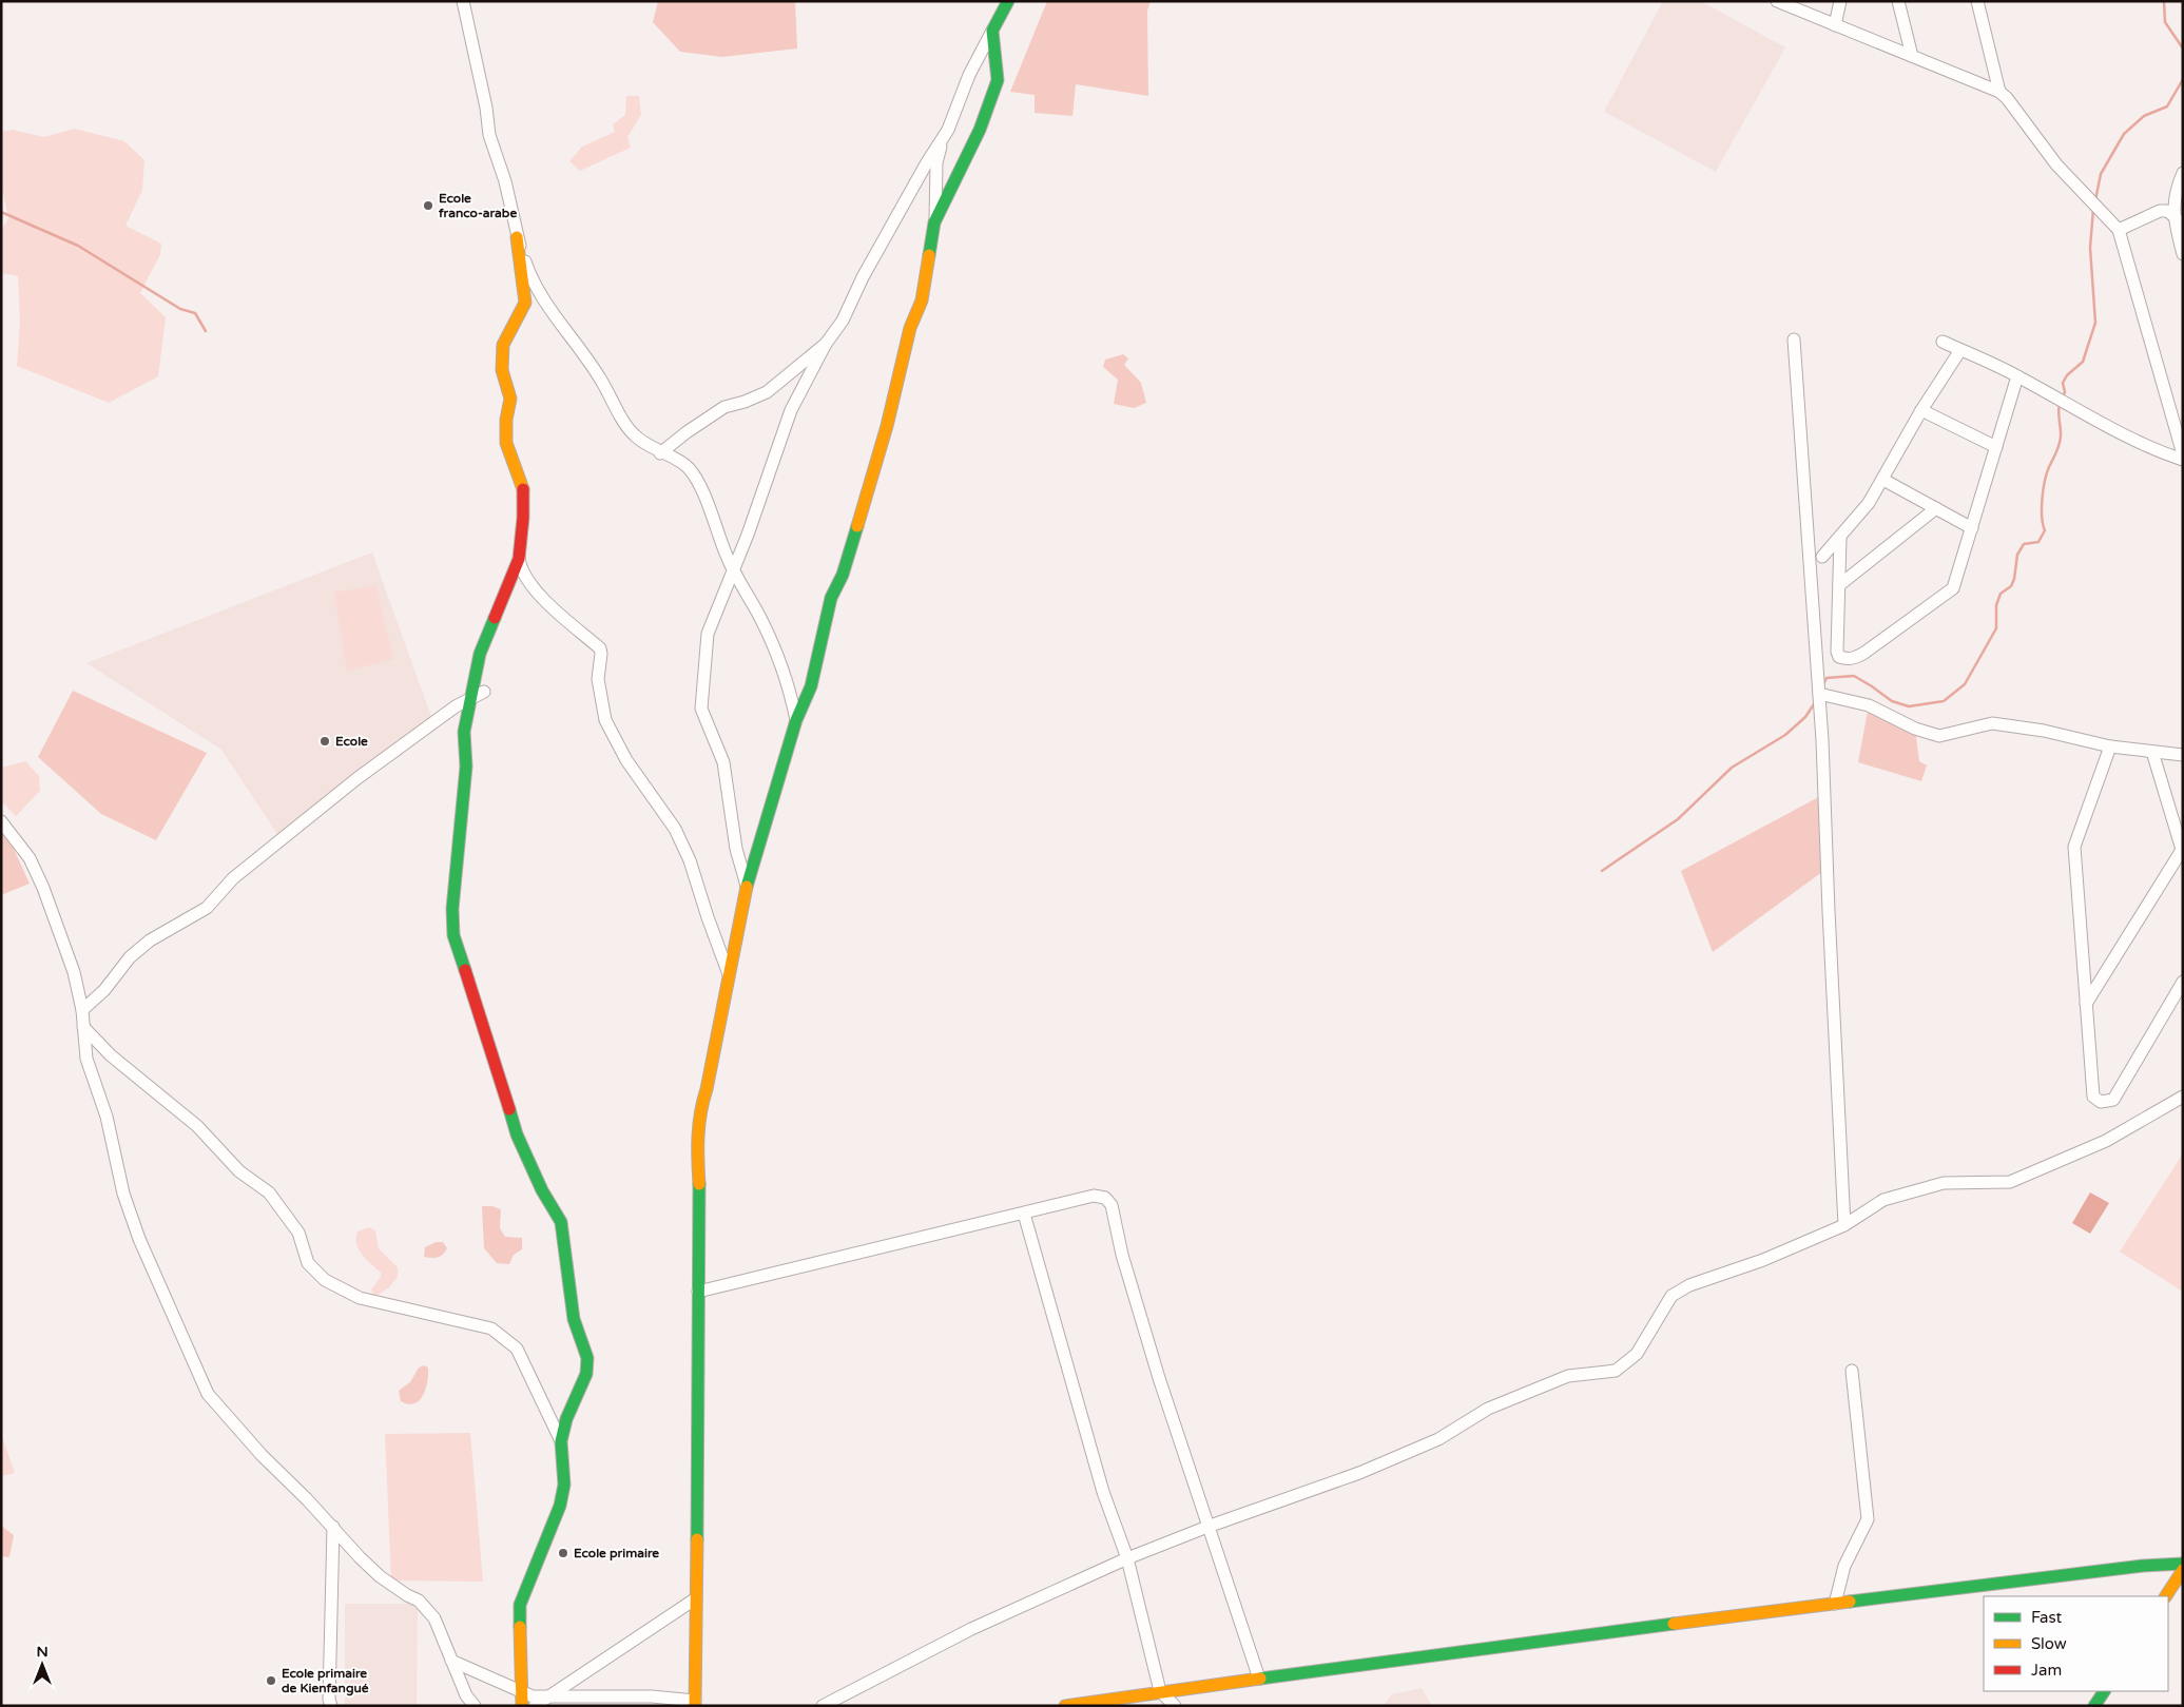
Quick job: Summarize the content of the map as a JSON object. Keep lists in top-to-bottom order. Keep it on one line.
{"places":["Ecole franco-arabe","Ecole","Ecole primaire","Ecole primaire de Kienfangué"],"legend":["Fast","Slow","Jam"],"north":"top"}
